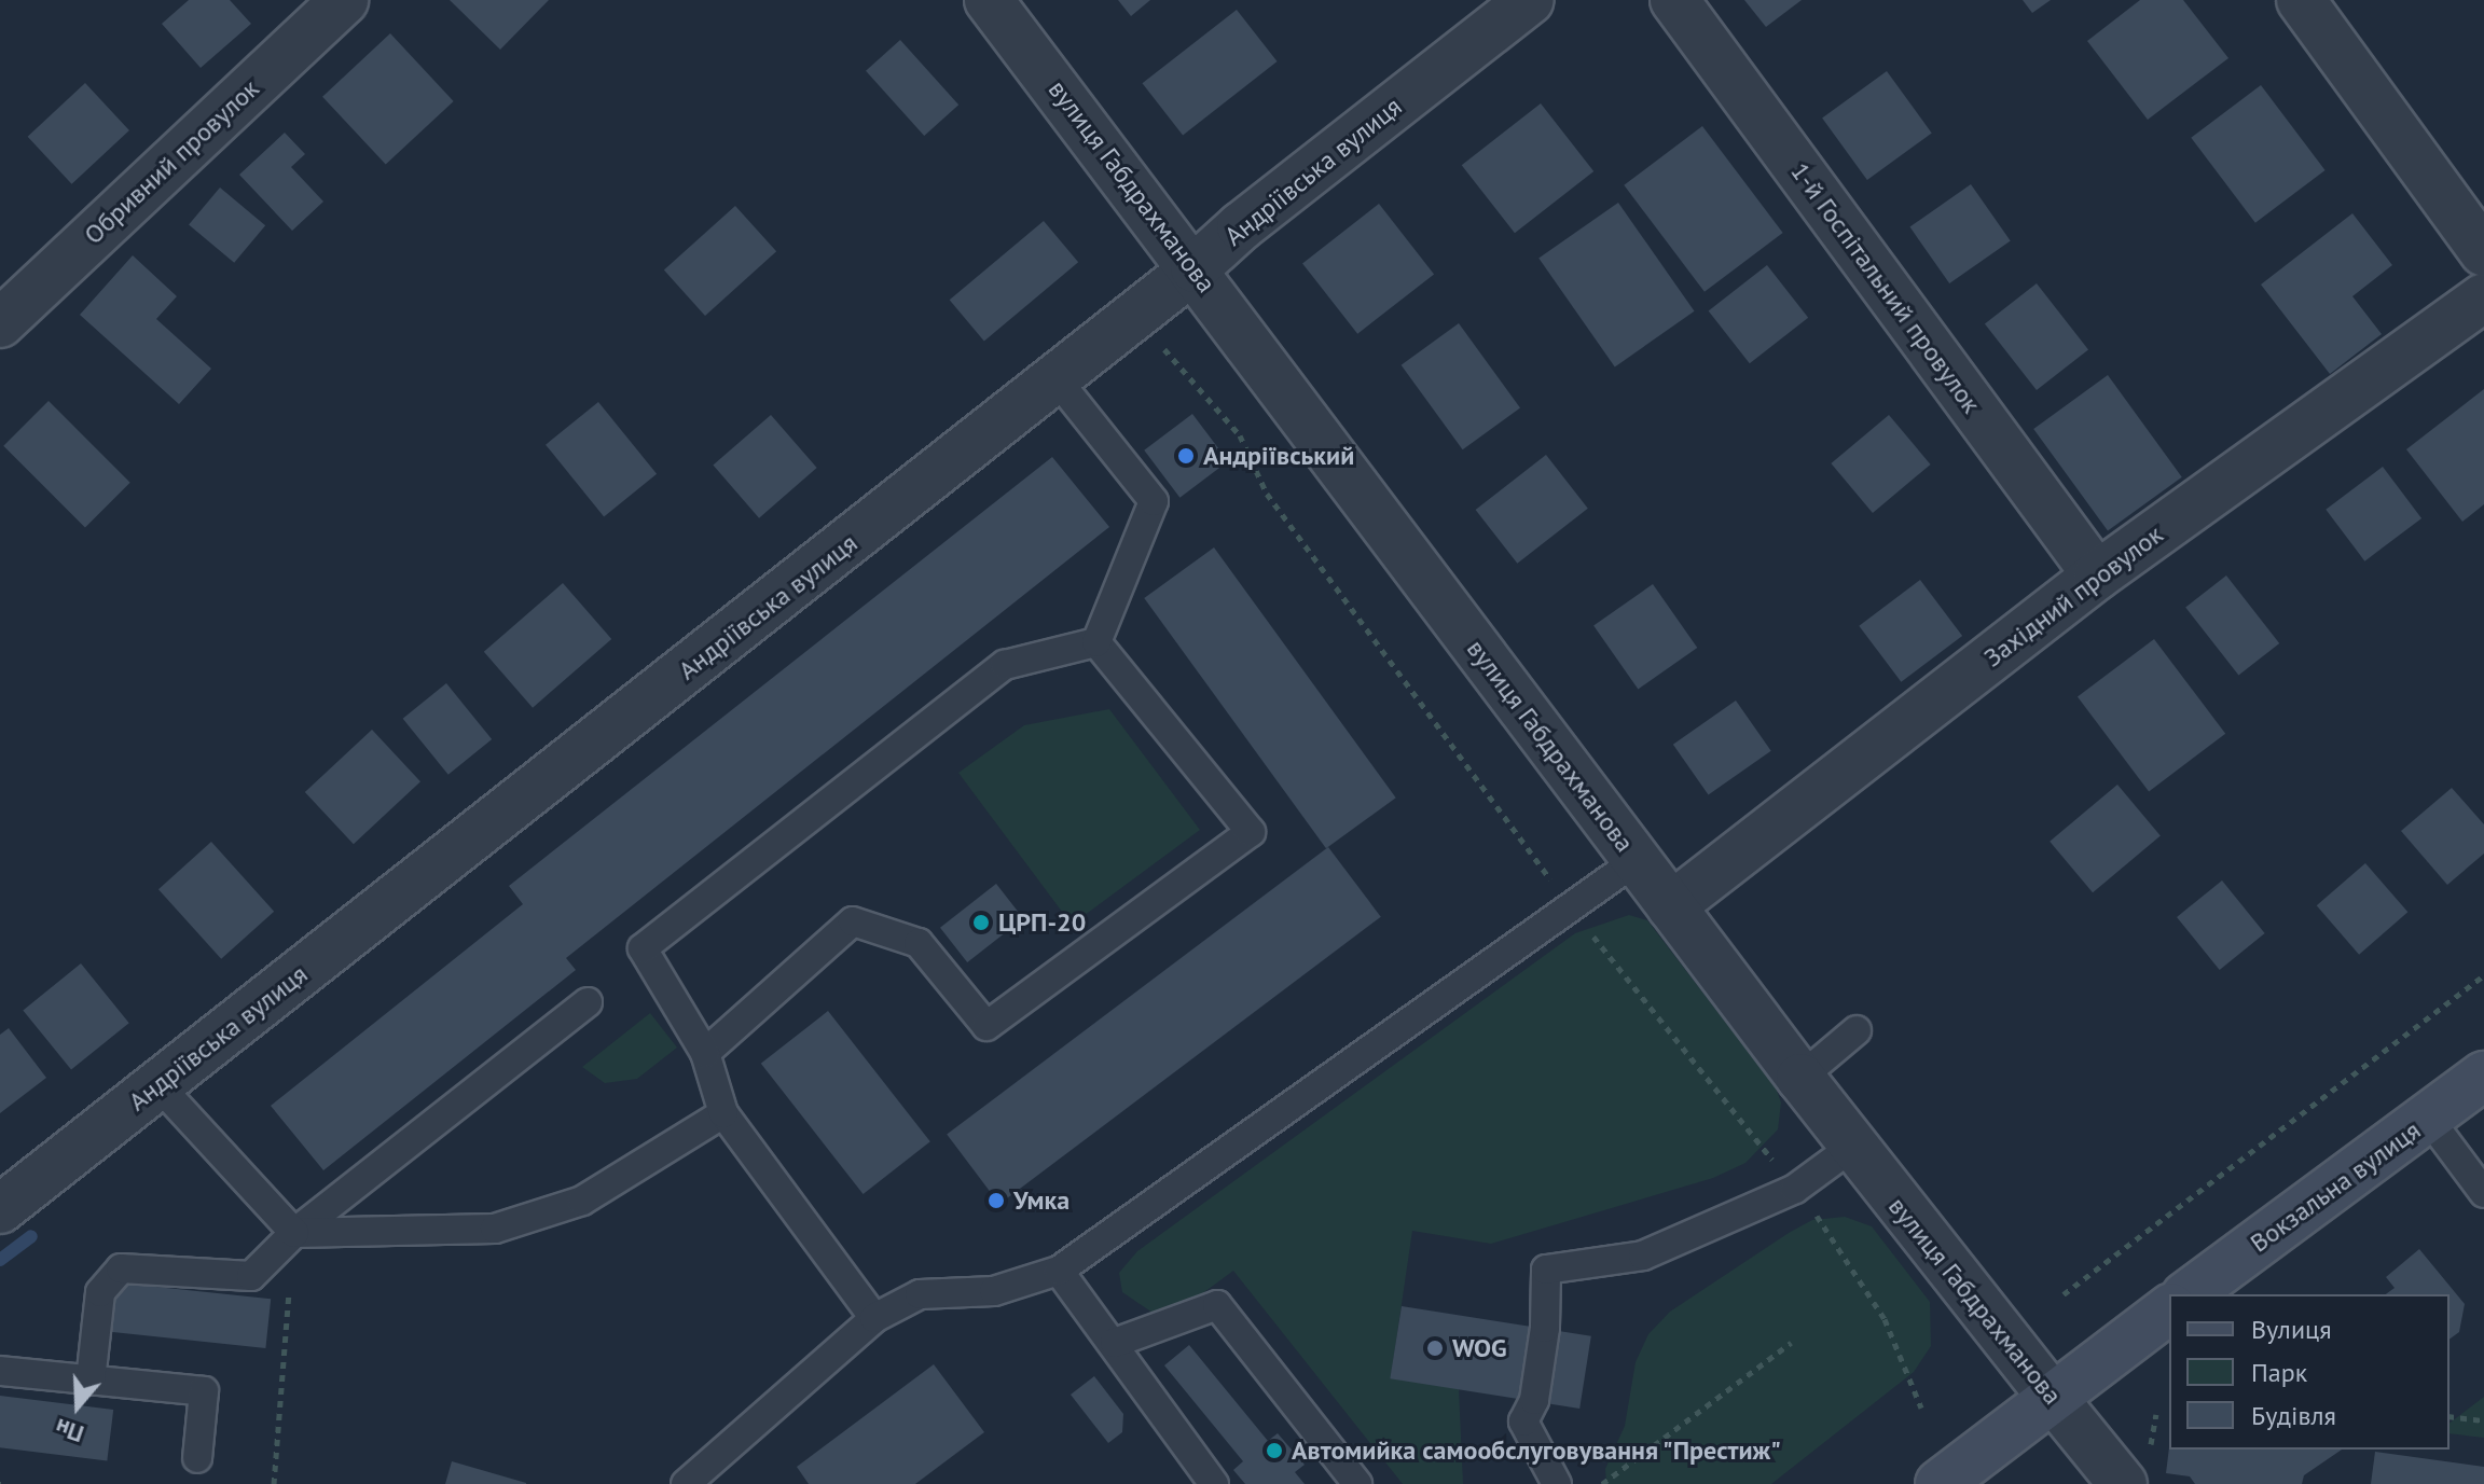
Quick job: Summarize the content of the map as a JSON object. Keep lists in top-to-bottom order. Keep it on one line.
{"streets":{"main road":["Вокзальна вулиця"],"street":["Обривний провулок","Андріївська вулиця","вулиця Габдрахманова","1-й Госпітальний провулок","Західний провулок"]},"crossings":[["Андріївська вулиця","вулиця Габдрахманова"],["вулиця Габдрахманова","Західний провулок"],["1-й Госпітальний провулок","Західний провулок"]],"places":["Андріївський","ЦРП-20","Умка","WOG","Автомийка самообслуговування \"Престиж\""],"legend":["Вулиця","Парк","Будівля"],"north":"bottom"}
